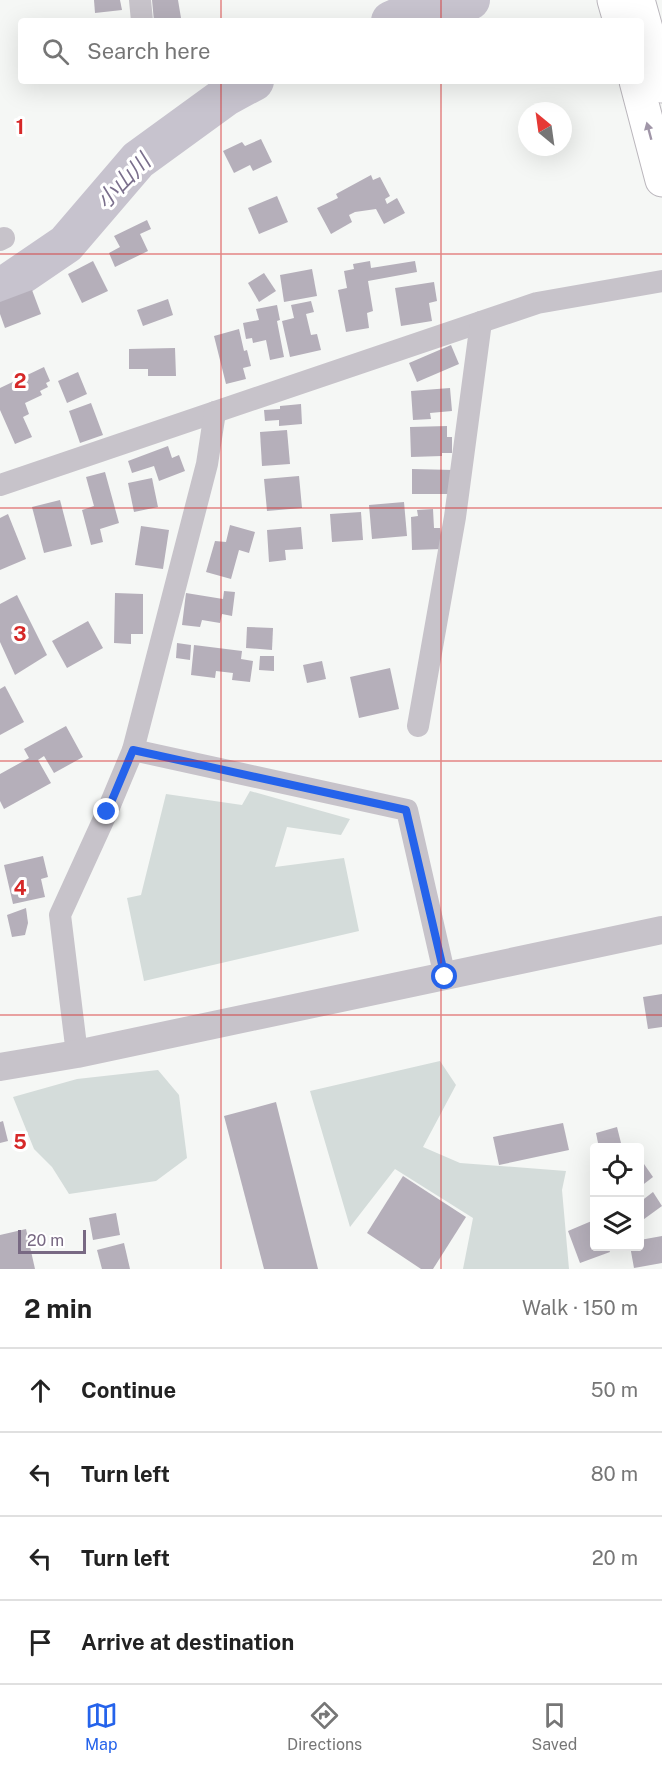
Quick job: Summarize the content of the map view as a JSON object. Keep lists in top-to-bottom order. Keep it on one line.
{"water":["小山川"],"scale_bar":"20 m","north":"top left","page":{"search":"Search here","scale":"20 m","heading":["2 min","Walk · 150 m"],"list":[["Continue","50 m"],["Turn left","80 m"],["Turn left","20 m"],"Arrive at destination"],"nav":["Map","Directions","Saved"]},"grid":{"rows":["1","2","3","4","5"]}}
